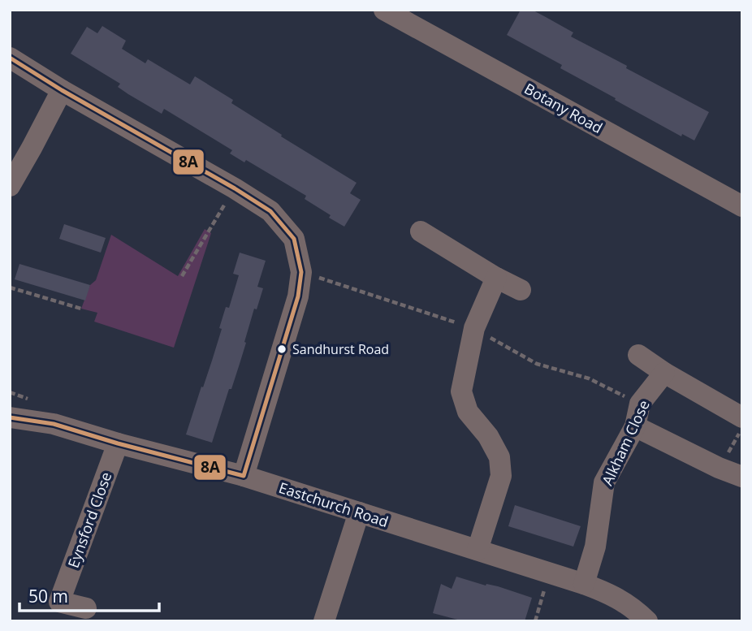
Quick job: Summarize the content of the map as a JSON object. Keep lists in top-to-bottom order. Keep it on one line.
{"streets":{"street":["Botany Road","Alkham Close","Eastchurch Road","Eynsford Close"]},"crossings":[["Alkham Close","Eastchurch Road"],["Eastchurch Road","Eynsford Close"]],"places":["Sandhurst Road"],"lines":["transit line 8A"],"scale_bar":"50 m"}
